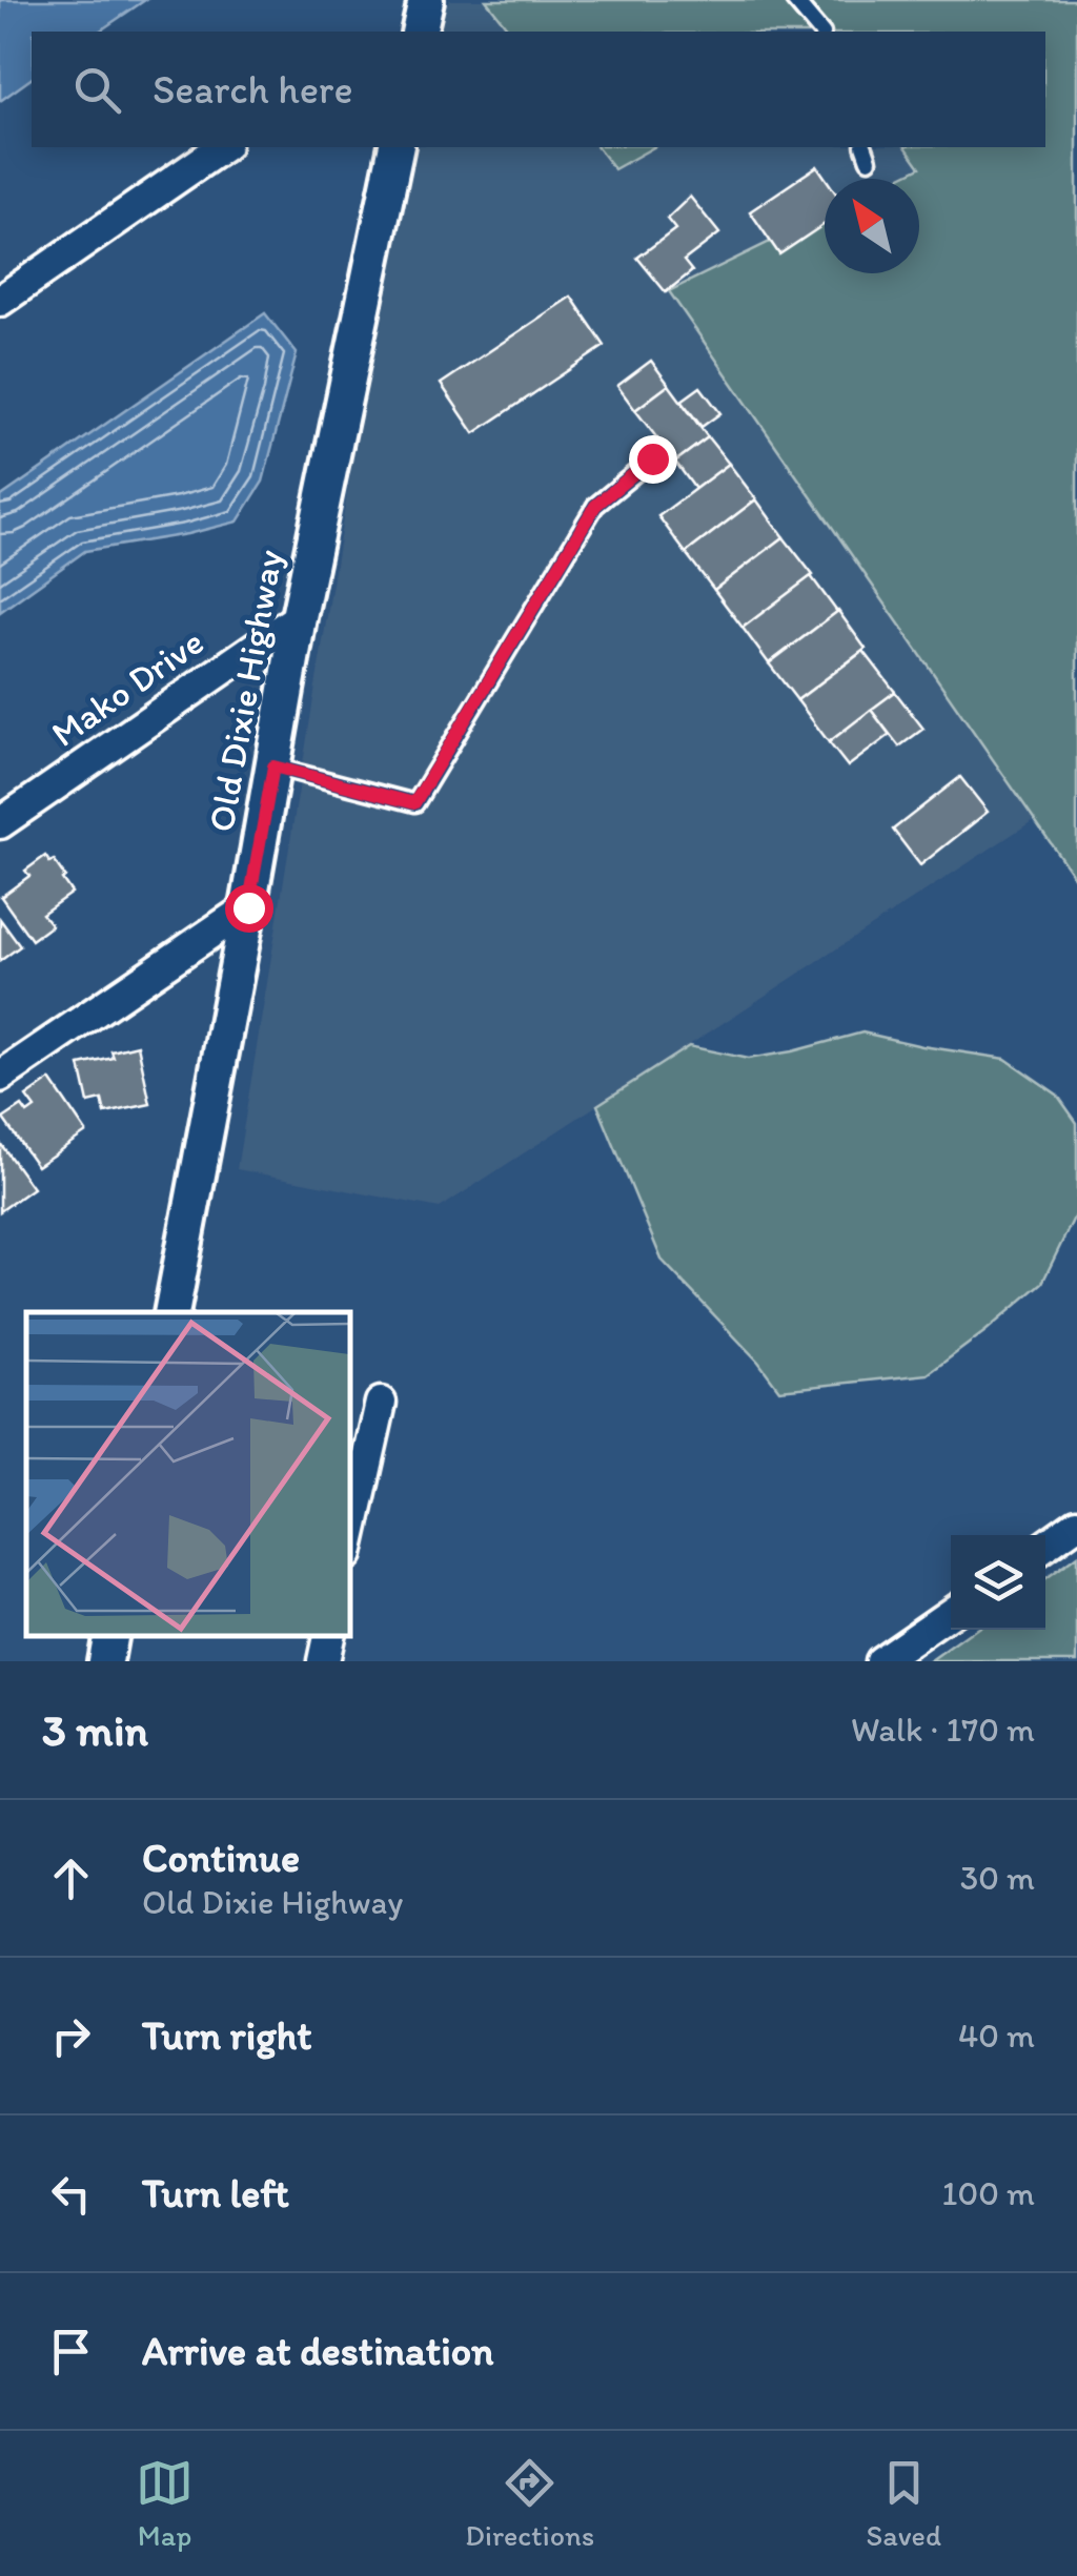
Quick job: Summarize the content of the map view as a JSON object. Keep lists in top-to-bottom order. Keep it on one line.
{"streets":{"street":["Mako Drive","Old Dixie Highway"]},"crossings":[["Mako Drive","Old Dixie Highway"]],"north":"top left","page":{"search":"Search here","heading":["3 min","Walk · 170 m"],"list":[["Continue","Old Dixie Highway","30 m"],["Turn right","40 m"],["Turn left","100 m"],"Arrive at destination"],"nav":["Map","Directions","Saved"]}}
